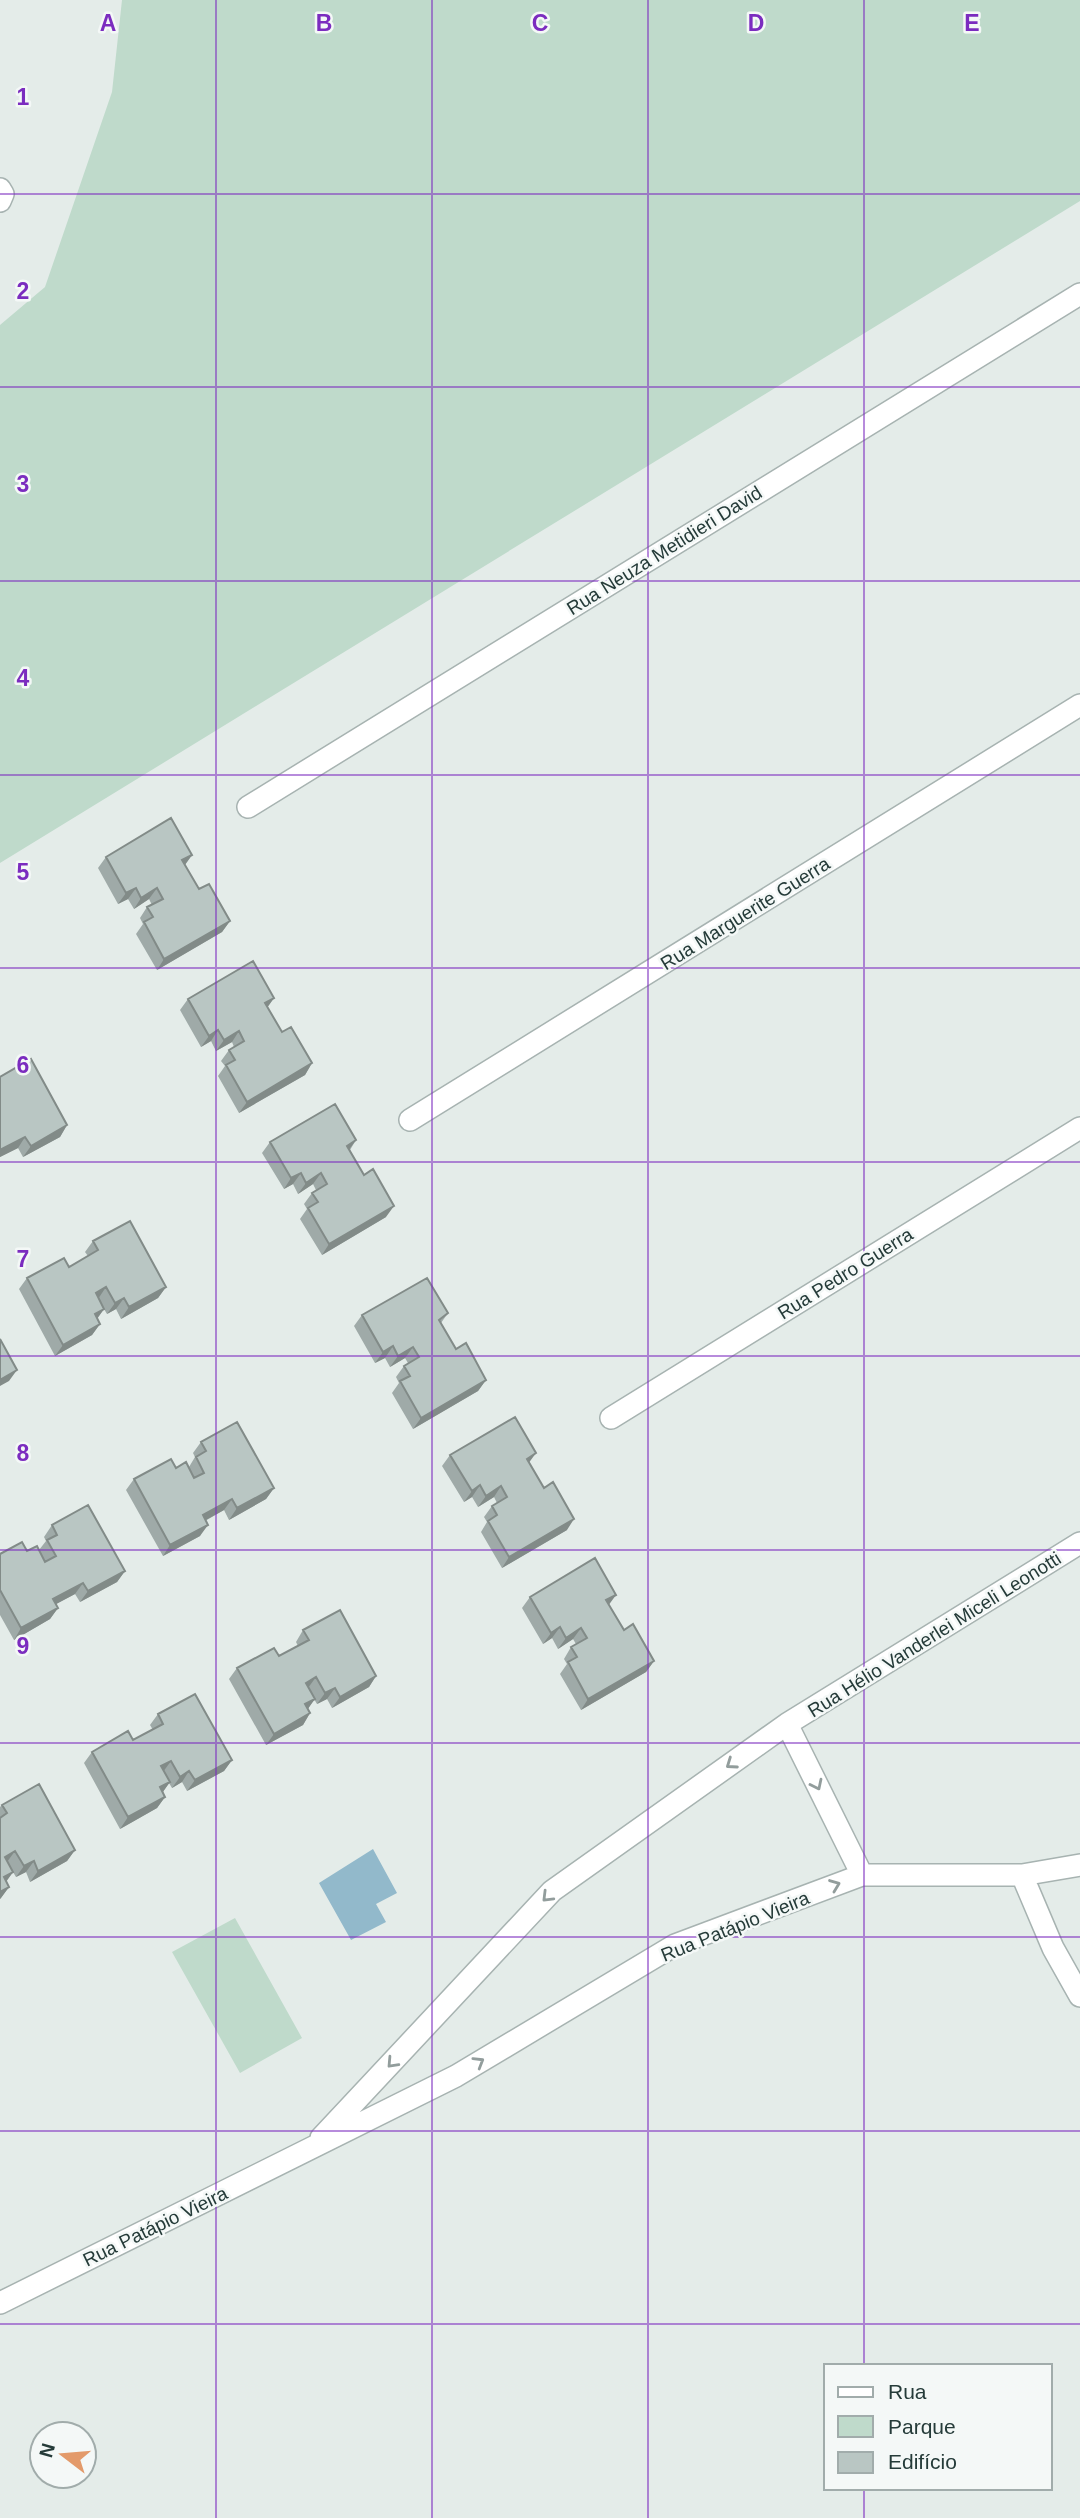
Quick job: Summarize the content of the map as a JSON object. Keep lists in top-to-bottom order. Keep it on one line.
{"streets":{"street":["Rua Neuza Metidieri David","Rua Marguerite Guerra","Rua Pedro Guerra","Rua Hélio Vanderlei Miceli Leonotti","Rua Patápio Vieira"]},"crossings":[["Rua Hélio Vanderlei Miceli Leonotti","Rua Patápio Vieira"]],"legend":["Rua","Parque","Edifício"],"north":"left","grid":{"columns":["A","B","C","D","E"],"rows":["1","2","3","4","5","6","7","8","9"]}}
